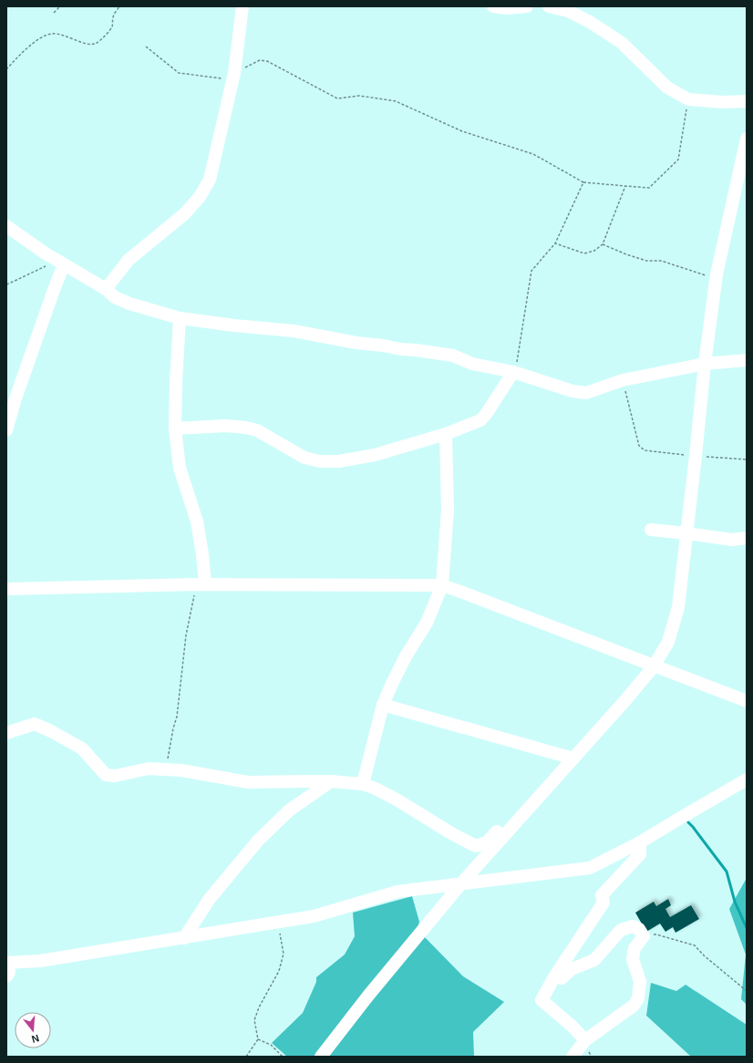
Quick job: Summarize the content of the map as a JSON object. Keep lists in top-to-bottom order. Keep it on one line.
{"north":"bottom"}
